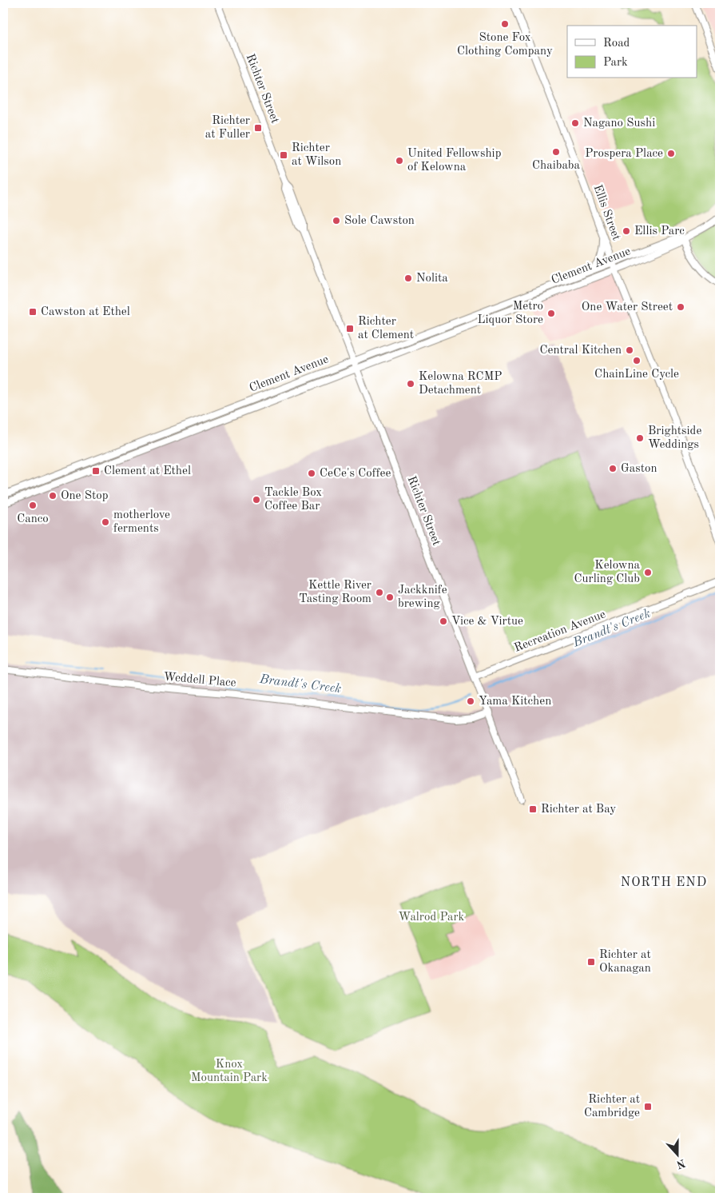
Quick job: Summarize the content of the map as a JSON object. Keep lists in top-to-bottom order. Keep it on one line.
{"streets":{"main road":["Richter Street","Ellis Street","Clement Avenue","Recreation Avenue","Weddell Place"]},"crossings":[["Richter Street","Clement Avenue"],["Richter Street","Recreation Avenue"],["Richter Street","Weddell Place"],["Ellis Street","Clement Avenue"]],"districts":["NORTH END"],"water":["Brandt's Creek"],"parks":["Walrod Park","Knox Mountain Park"],"places":{"other":["Stone Fox Clothing Company","Nagano Sushi","Chaibaba","Prospera Place","United Fellowship of Kelowna","Sole Cawston","Ellis Parc","Nolita","One Water Street","Metro Liquor Store","Central Kitchen","ChainLine Cycle","Kelowna RCMP Detachment","Brightside Weddings","Gaston","CeCe's Coffee","One Stop","Tackle Box Coffee Bar","Canco","motherlove ferments","Kelowna Curling Club","Kettle River Tasting Room","Jackknife brewing","Vice & Virtue","Yama Kitchen"],"transit":["Richter at Fuller","Richter at Wilson","Cawston at Ethel","Richter at Clement","Clement at Ethel","Richter at Bay","Richter at Okanagan","Richter at Cambridge"]},"legend":["Road","Park"],"north":"bottom"}
